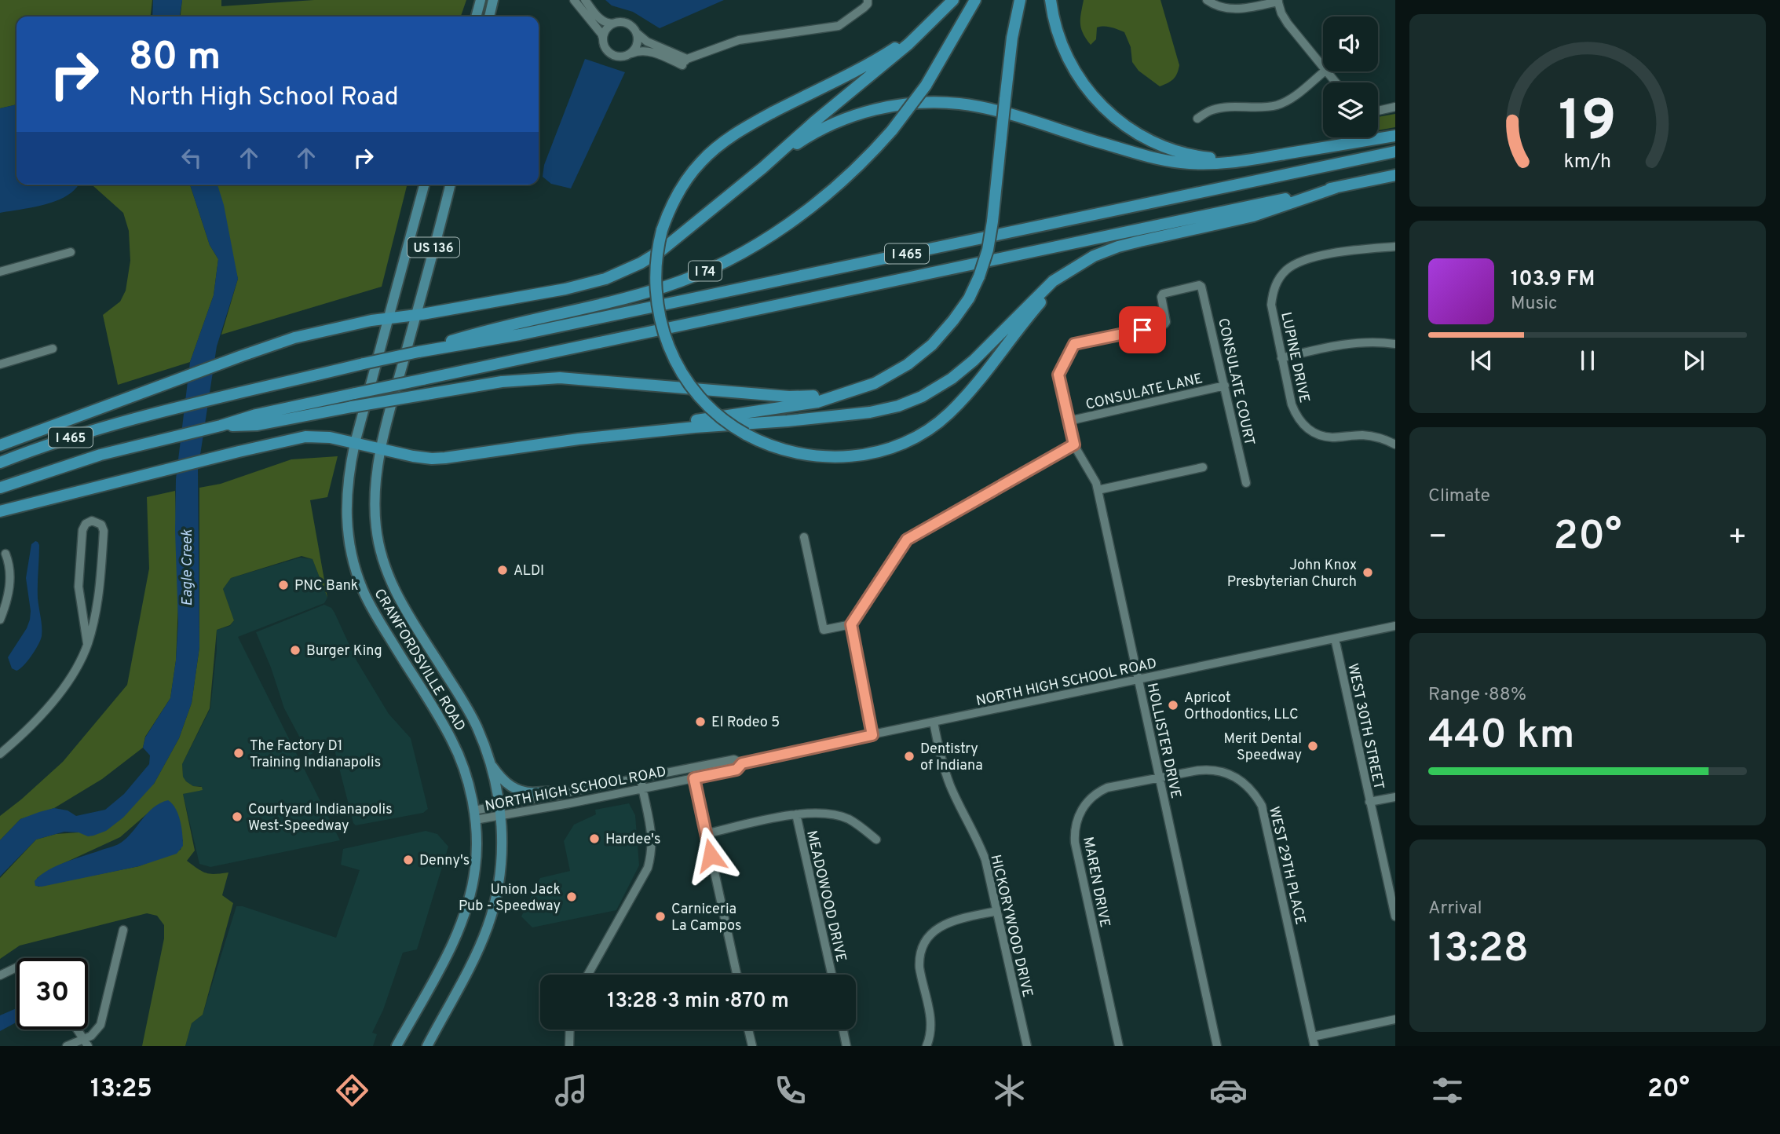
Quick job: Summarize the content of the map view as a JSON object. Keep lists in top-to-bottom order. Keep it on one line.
{"streets":{"highway":["I 465","I 74"],"main road":["US 136","CRAWFORDSVILLE ROAD"],"street":["LUPINE DRIVE","CONSULATE COURT","CONSULATE LANE","NORTH HIGH SCHOOL ROAD","WEST 30TH STREET","HOLLISTER DRIVE","WEST 29TH PLACE","MAREN DRIVE","MEADOWOOD DRIVE","HICKORYWOOD DRIVE"]},"crossings":[["I 465","I 74"],["CONSULATE COURT","CONSULATE LANE"],["CONSULATE COURT","HOLLISTER DRIVE"],["CONSULATE LANE","HOLLISTER DRIVE"],["CRAWFORDSVILLE ROAD","NORTH HIGH SCHOOL ROAD"],["NORTH HIGH SCHOOL ROAD","WEST 30TH STREET"],["NORTH HIGH SCHOOL ROAD","HOLLISTER DRIVE"],["NORTH HIGH SCHOOL ROAD","HICKORYWOOD DRIVE"],["HOLLISTER DRIVE","WEST 29TH PLACE"],["HOLLISTER DRIVE","MAREN DRIVE"],["WEST 29TH PLACE","MAREN DRIVE"]],"water":["Eagle Creek"],"places":["ALDI","John Knox Presbyterian Church","PNC Bank","Burger King","Apricot Orthodontics, LLC","El Rodeo 5","Merit Dental Speedway","The Factory D1 Training Indianapolis","Dentistry of Indiana","Courtyard Indianapolis West-Speedway","Hardee's","Denny's","Union Jack Pub - Speedway","Carniceria La Campos"],"page":{"turn":["80 m","North High School Road"],"song":["103.9 FM","Music"],"tile":["Climate",["Range · 88%","440 km"],["Arrival","13:28"]],"heat":["−","20°","+"],"limit":"30","trip":"13:28 · 3 min · 870 m","tabs":["13:25","20°"],"gauge":["19","km/h"]}}
